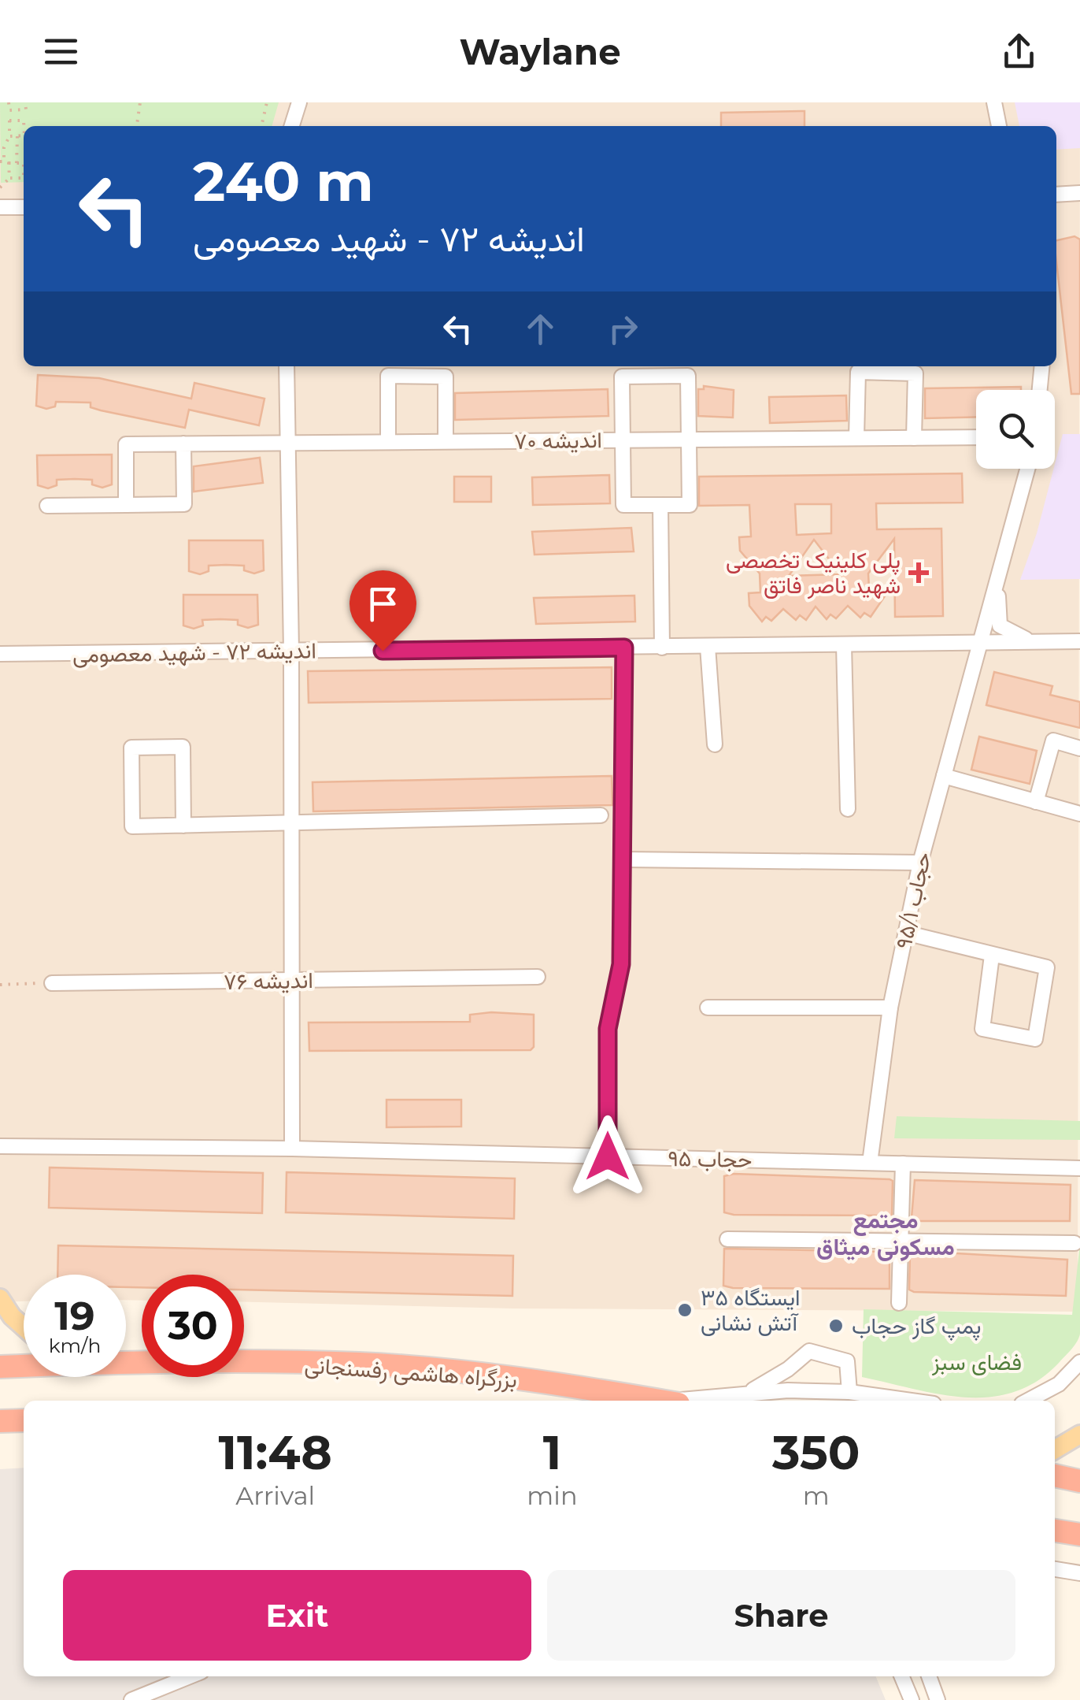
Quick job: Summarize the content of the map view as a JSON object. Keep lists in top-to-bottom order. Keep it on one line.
{"streets":{"highway":["بزرگراه هاشمی رفسنجانی"],"street":["اندیشه ۷۰","اندیشه ۷۲ - شهید معصومی","حجاب ۹۵/۱","اندیشه ۷۶","حجاب ۹۵"]},"crossings":[["اندیشه ۷۲ - شهید معصومی","حجاب ۹۵/۱"],["حجاب ۹۵/۱","حجاب ۹۵"]],"districts":["مجتمع مسکونی میثاق"],"parks":["فضای سبز"],"places":{"health":["پلی کلینیک تخصصی شهید ناصر فاتق"],"other":["ایستگاه ۳۵ آتش نشانی","پمپ گاز حجاب"]},"page":{"header":"Waylane","turn":["240 m","اندیشه ۷۲ - شهید معصومی"],"speed":"19 km/h","limit":"30","eta":["11:48","Arrival","1","min","350","m"],"buttons":["Exit","Share"]}}
